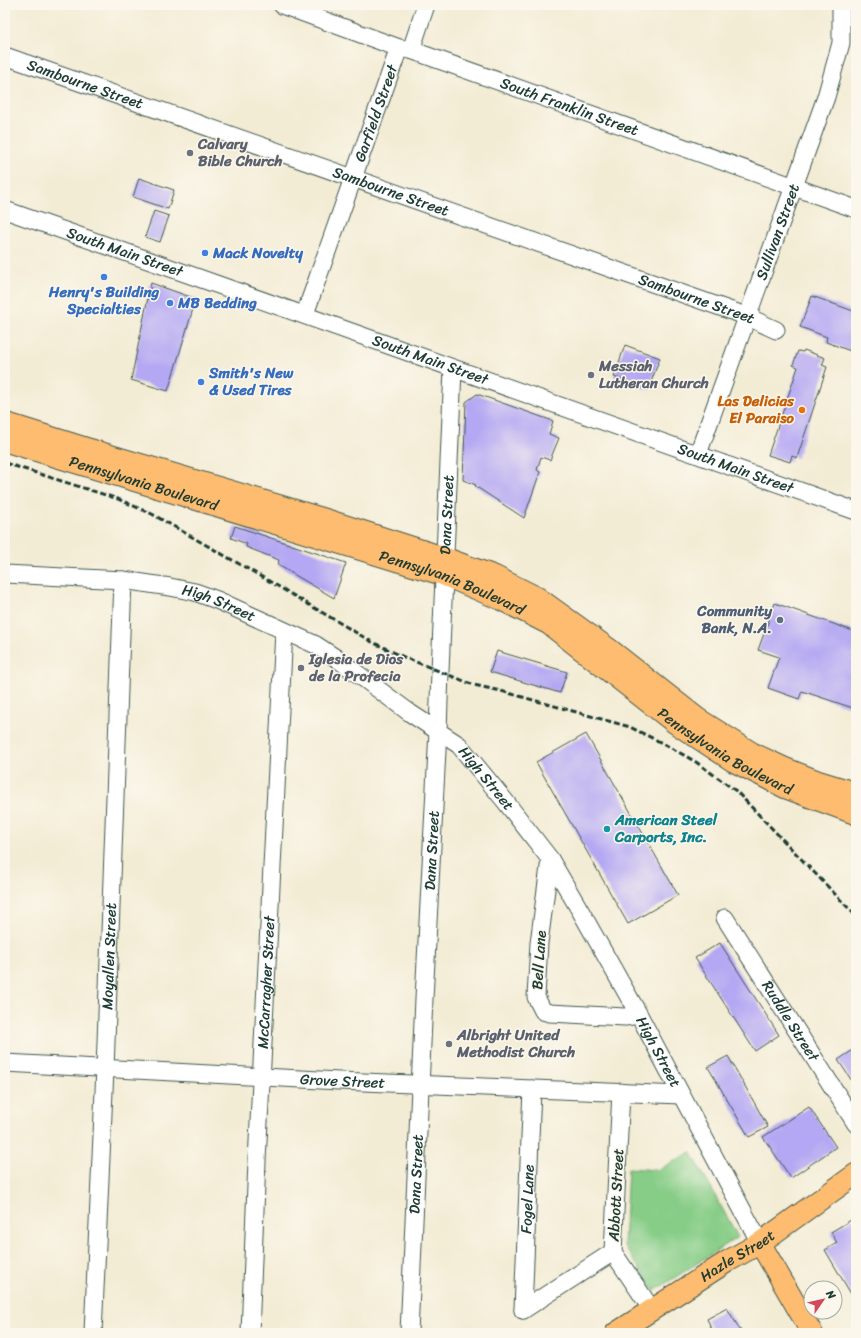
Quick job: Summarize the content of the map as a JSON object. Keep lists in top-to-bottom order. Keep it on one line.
{"streets":{"main road":["Pennsylvania Boulevard","Hazle Street"],"street":["Sambourne Street","South Franklin Street","Garfield Street","Sullivan Street","South Main Street","Dana Street","High Street","Moyallen Street","Bell Lane","McCarragher Street","Ruddle Street","Grove Street","Abbott Street","Fogel Lane"]},"crossings":[["Sambourne Street","Garfield Street"],["Sambourne Street","Sullivan Street"],["South Franklin Street","Garfield Street"],["South Franklin Street","Sullivan Street"],["Garfield Street","South Main Street"],["Sullivan Street","South Main Street"],["South Main Street","Dana Street"],["Pennsylvania Boulevard","Dana Street"],["Dana Street","High Street"],["Dana Street","Grove Street"],["High Street","Moyallen Street"],["High Street","Bell Lane"],["High Street","McCarragher Street"],["High Street","Grove Street"],["High Street","Hazle Street"],["Moyallen Street","Grove Street"],["McCarragher Street","Grove Street"],["Grove Street","Abbott Street"],["Grove Street","Fogel Lane"],["Abbott Street","Fogel Lane"],["Abbott Street","Hazle Street"]],"places":["Calvary Bible Church","Mack Novelty","Henry's Building Specialties","MB Bedding","Messiah Lutheran Church","Smith's New & Used Tires","Las Delicias El Paraiso","Community Bank, N.A.","Iglesia de Dios de la Profecia","American Steel Carports, Inc.","Albright United Methodist Church"],"north":"top right"}
